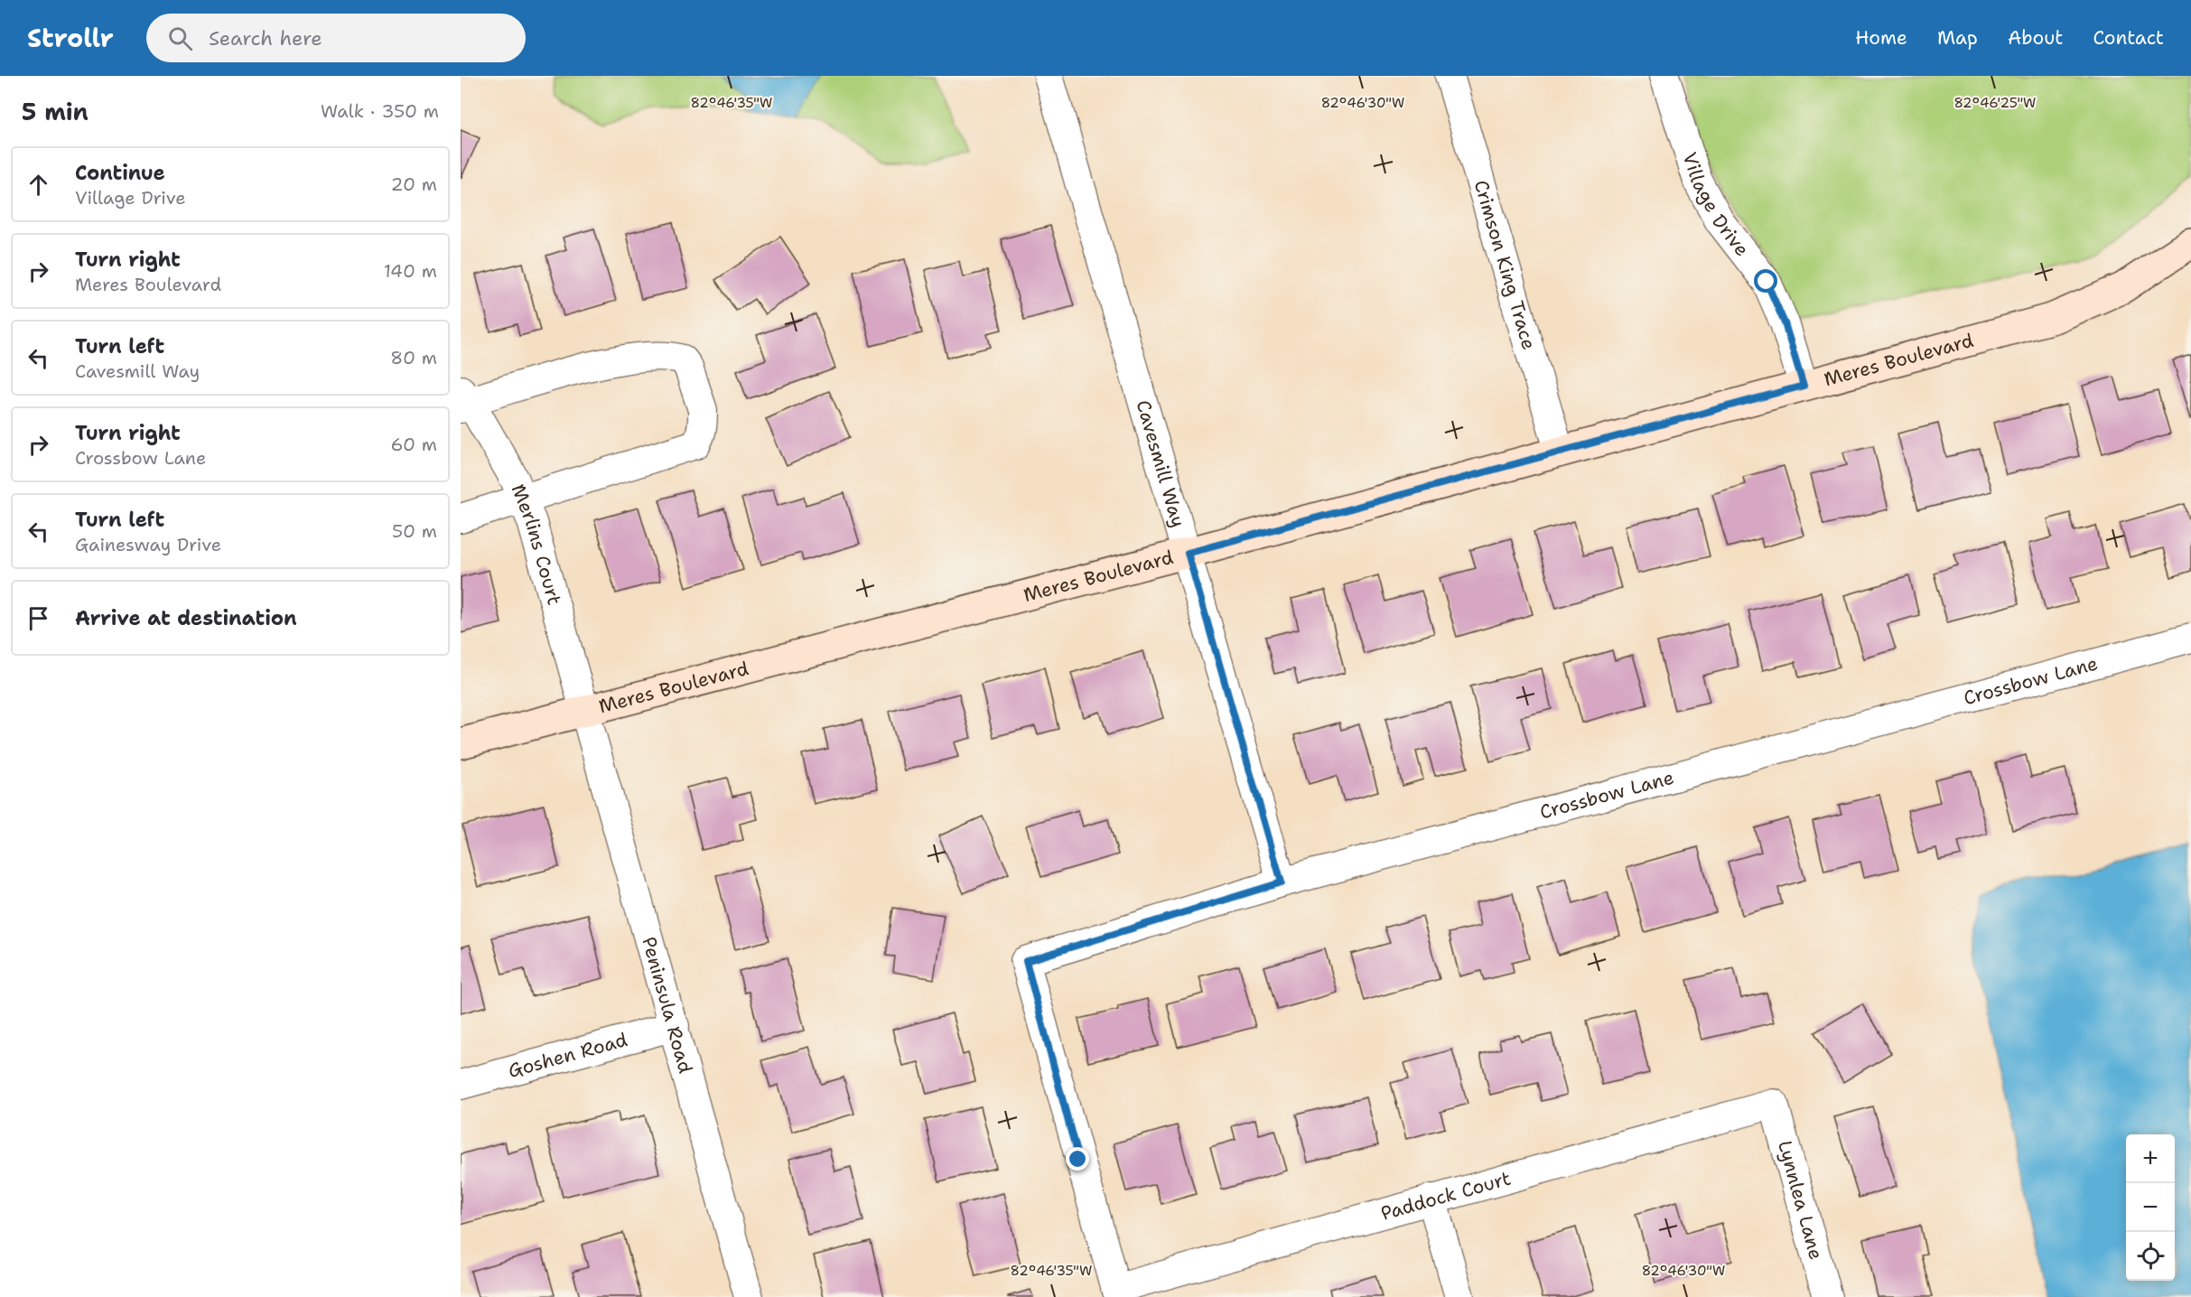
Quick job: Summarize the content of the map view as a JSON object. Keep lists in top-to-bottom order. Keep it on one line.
{"streets":{"street":["Village Drive","Crimson King Trace","Meres Boulevard","Cavesmill Way","Merlins Court","Crossbow Lane","Peninsula Road","Goshen Road","Paddock Court","Lynnlea Lane"]},"crossings":[["Village Drive","Meres Boulevard"],["Crimson King Trace","Meres Boulevard"],["Meres Boulevard","Cavesmill Way"],["Meres Boulevard","Merlins Court"],["Meres Boulevard","Peninsula Road"],["Cavesmill Way","Crossbow Lane"],["Merlins Court","Peninsula Road"],["Crossbow Lane","Paddock Court"],["Peninsula Road","Goshen Road"],["Paddock Court","Lynnlea Lane"]],"page":{"header":"Strollr","search":"Search here","nav":["Home","Map","About","Contact"],"heading":["5 min","Walk · 350 m"],"list":[["Continue","Village Drive","20 m"],["Turn right","Meres Boulevard","140 m"],["Turn left","Cavesmill Way","80 m"],["Turn right","Crossbow Lane","60 m"],["Turn left","Gainesway Drive","50 m"],"Arrive at destination"],"map_buttons":["+","−"]},"coordinates":["82°46'35\"W","82°46'30\"W","82°46'25\"W"]}
